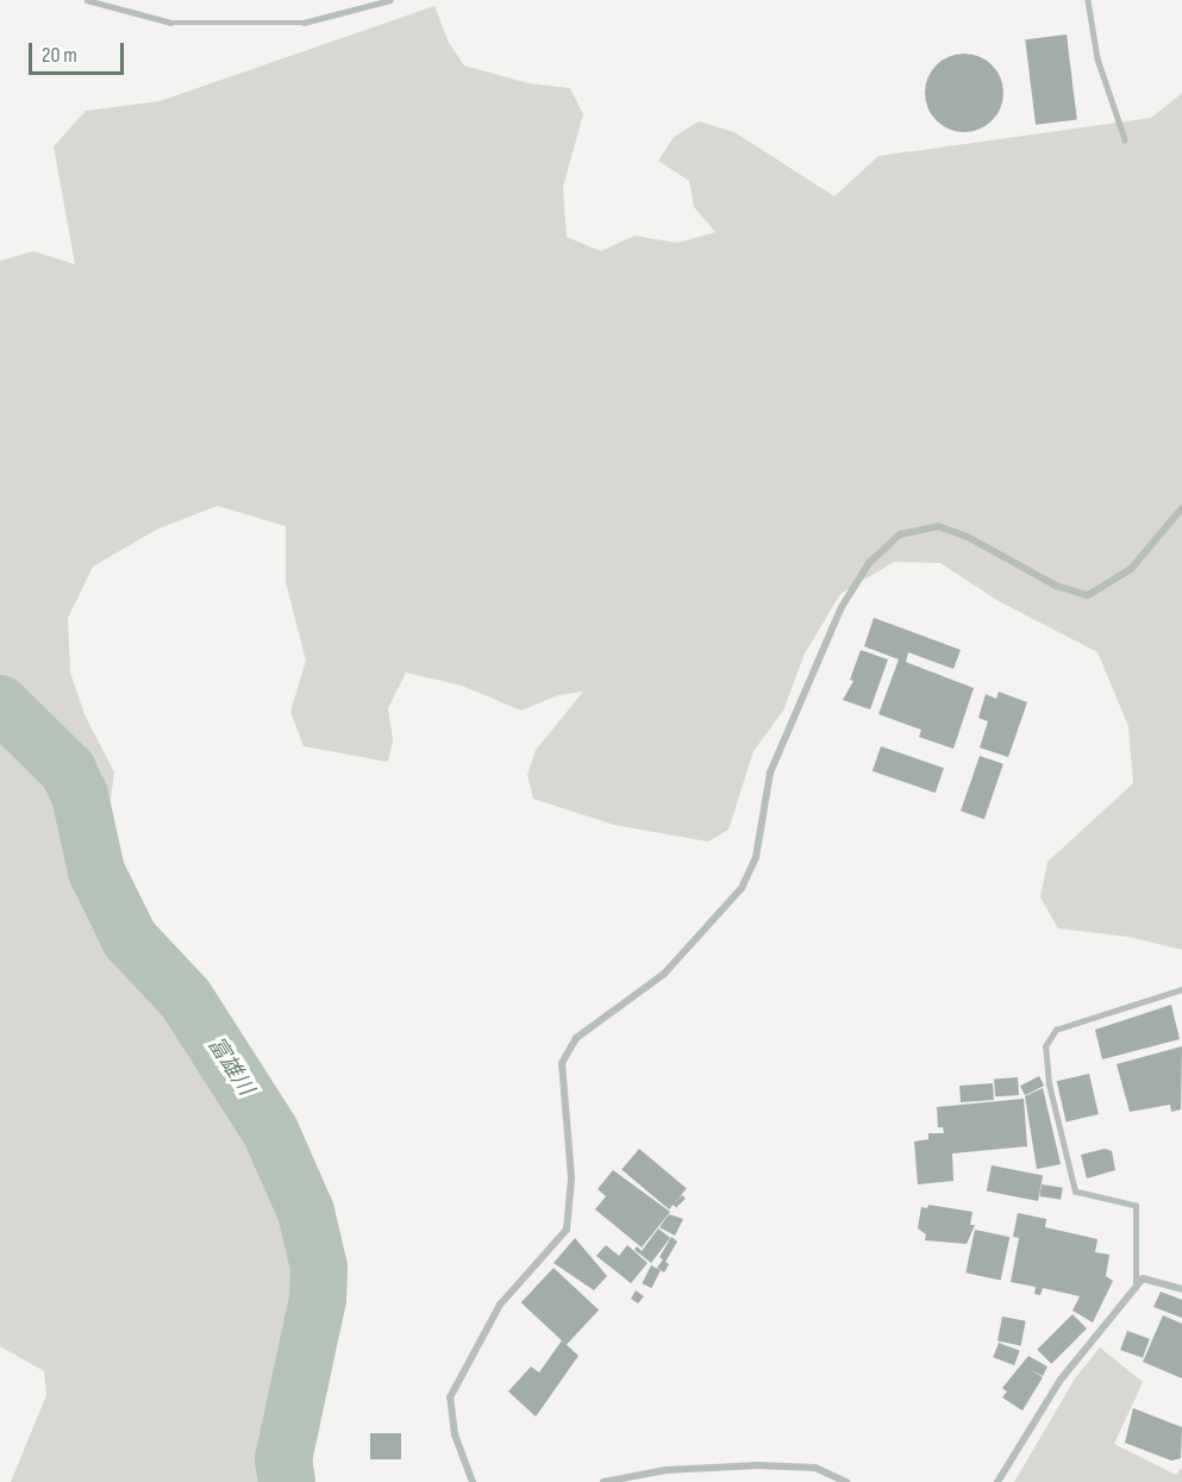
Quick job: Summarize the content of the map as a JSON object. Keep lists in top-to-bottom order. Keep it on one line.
{"water":["富雄川"],"scale_bar":"20 m"}
